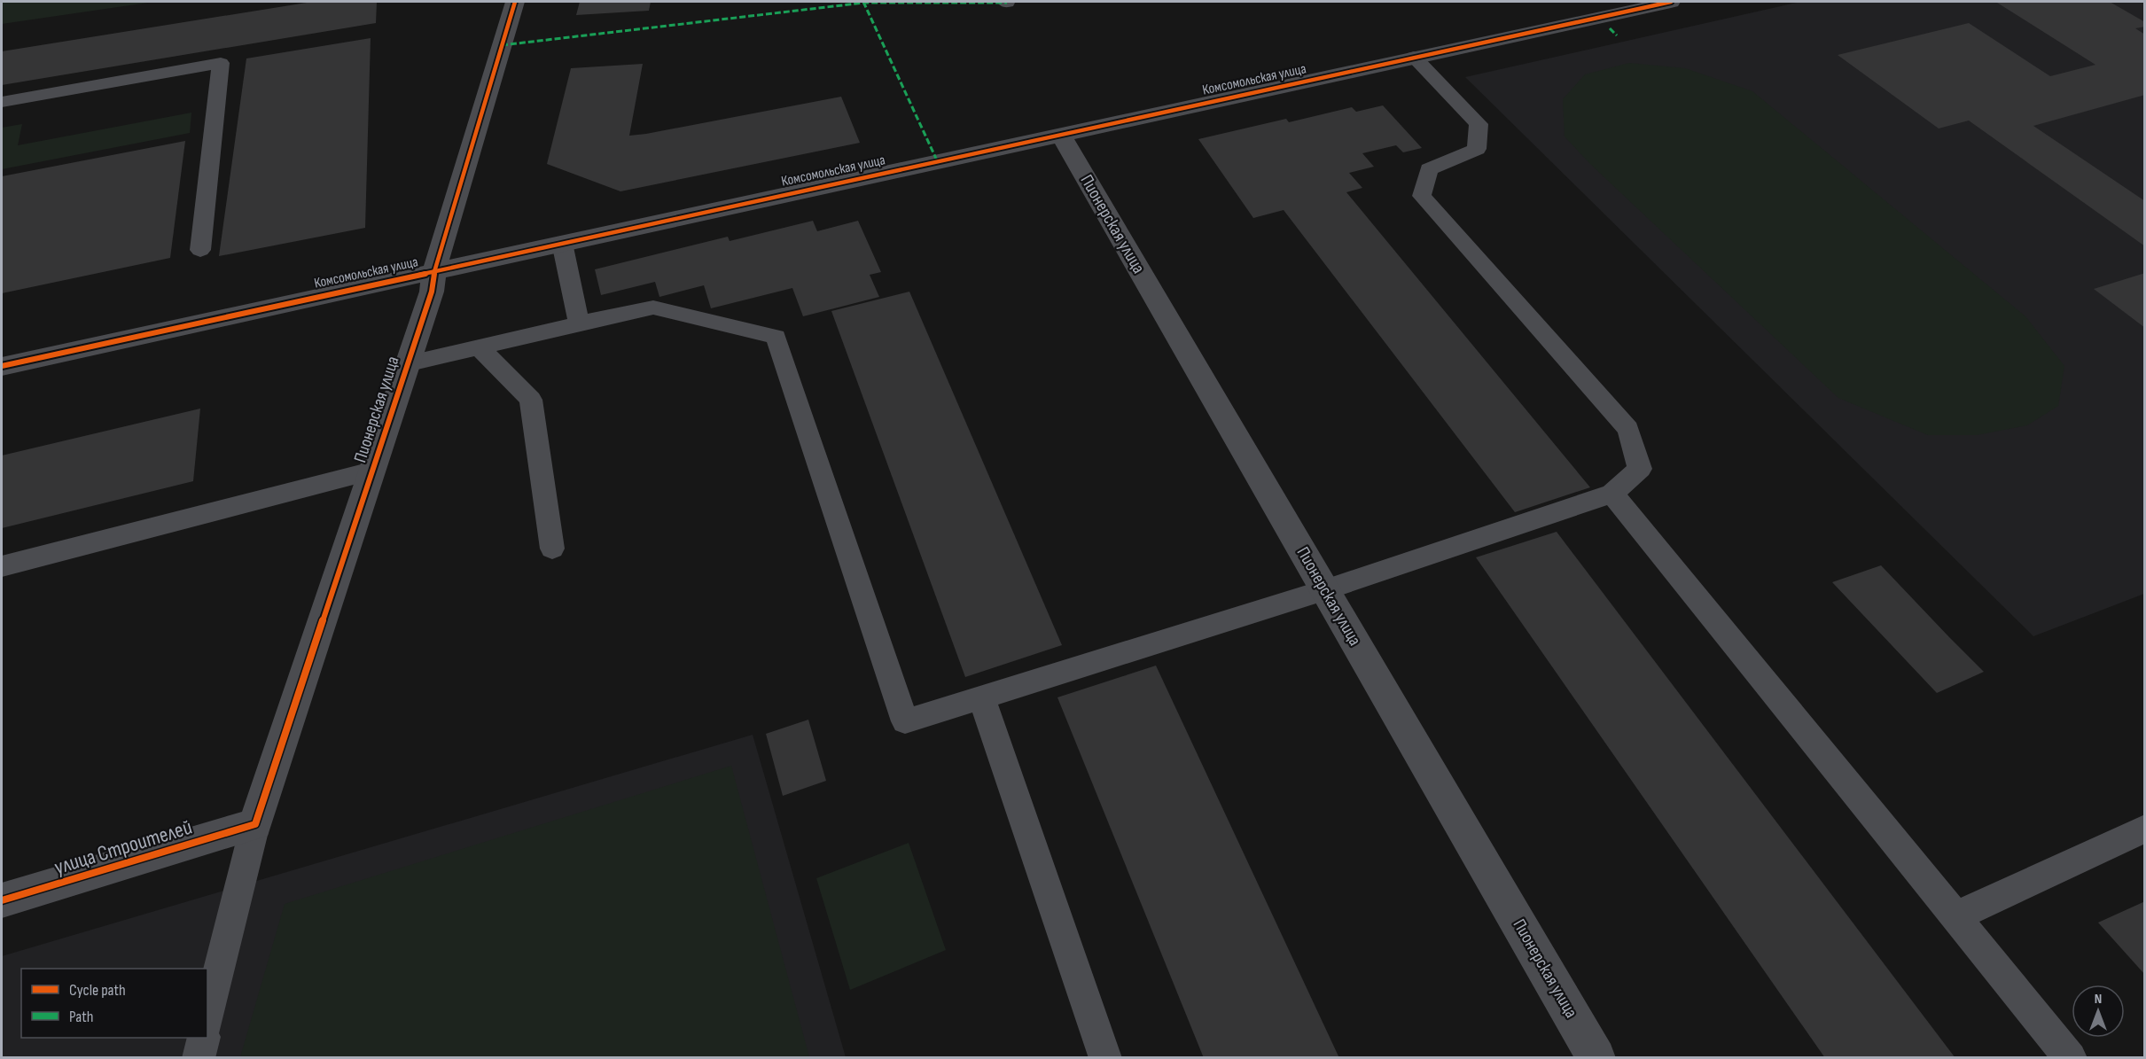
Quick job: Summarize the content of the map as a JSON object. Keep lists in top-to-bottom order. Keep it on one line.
{"streets":{"street":["Комсомольская улица","Пионерская улица","улица Строителей"]},"crossings":[["Комсомольская улица","Пионерская улица"],["Пионерская улица","улица Строителей"]],"legend":["Cycle path","Path"],"north":"top"}
